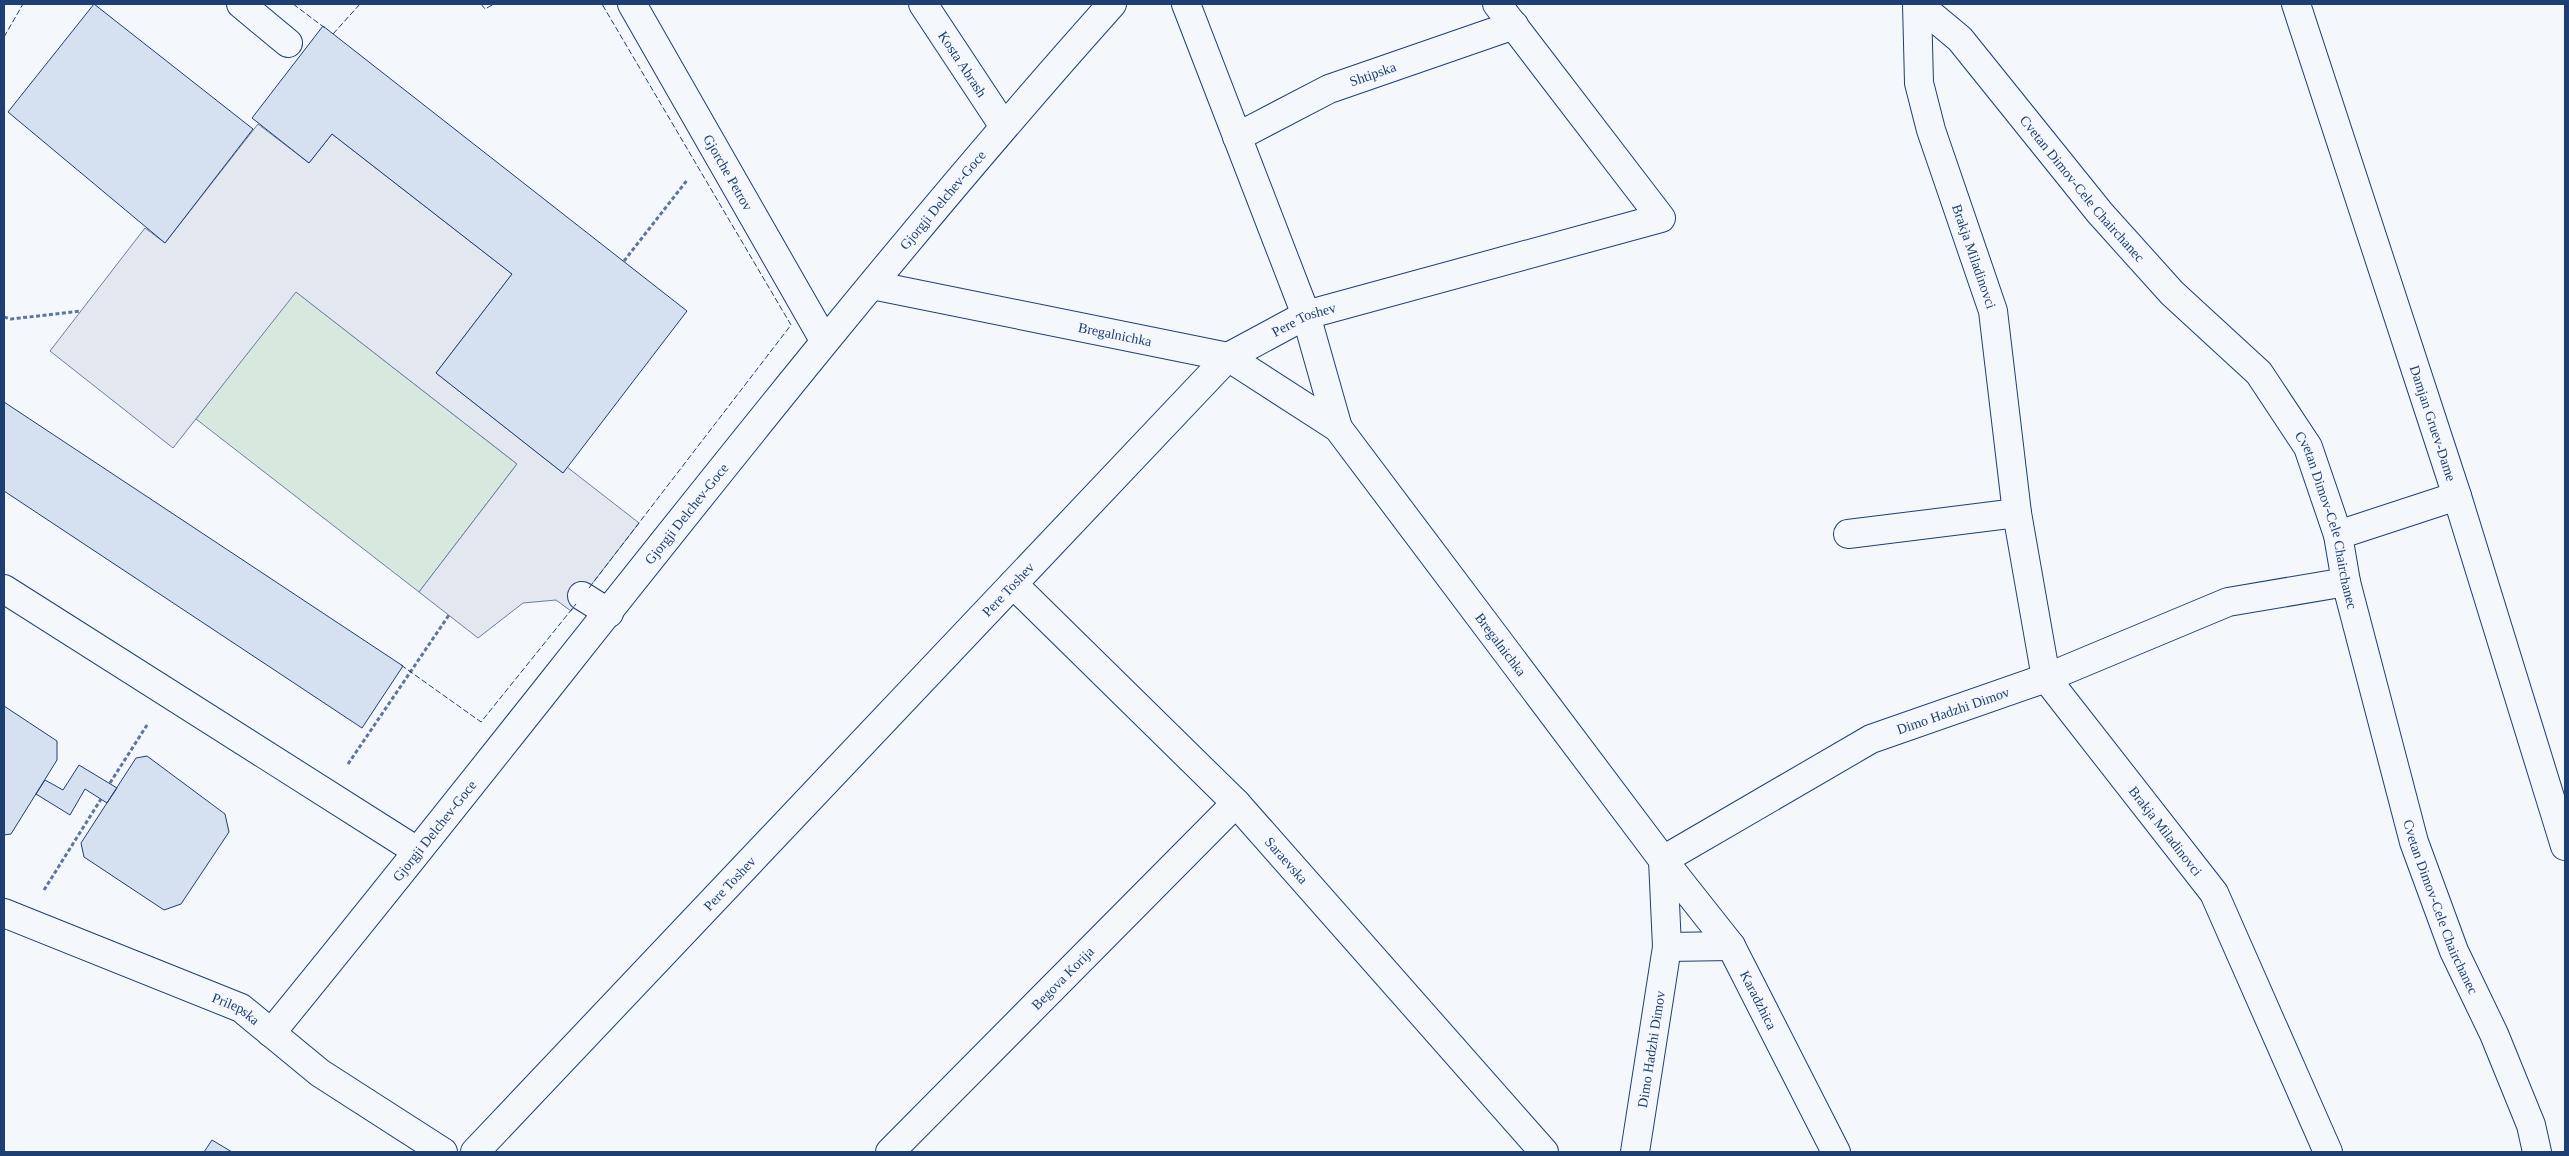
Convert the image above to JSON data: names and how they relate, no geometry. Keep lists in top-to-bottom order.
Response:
{
  "streets": {
    "street": [
      "Kosta Abrash",
      "Shtipska",
      "Gjorche Petrov",
      "Cvetan Dimov-Cele Chairchanec",
      "Gjorgji Delchev-Goce",
      "Brakja Miladinovci",
      "Pere Toshev",
      "Bregalnichka",
      "Damjan Gruev-Dame",
      "Dimo Hadzhi Dimov",
      "Saraevska",
      "Begova Korija",
      "Karadzhica",
      "Prilepska"
    ]
  },
  "crossings": [
    ["Kosta Abrash", "Gjorgji Delchev-Goce"],
    ["Shtipska", "Pere Toshev"],
    ["Shtipska", "Bregalnichka"],
    ["Gjorche Petrov", "Gjorgji Delchev-Goce"],
    ["Cvetan Dimov-Cele Chairchanec", "Brakja Miladinovci"],
    ["Cvetan Dimov-Cele Chairchanec", "Dimo Hadzhi Dimov"],
    ["Gjorgji Delchev-Goce", "Bregalnichka"],
    ["Gjorgji Delchev-Goce", "Prilepska"],
    ["Brakja Miladinovci", "Dimo Hadzhi Dimov"],
    ["Pere Toshev", "Bregalnichka"],
    ["Pere Toshev", "Saraevska"],
    ["Bregalnichka", "Dimo Hadzhi Dimov"],
    ["Bregalnichka", "Karadzhica"],
    ["Dimo Hadzhi Dimov", "Karadzhica"],
    ["Saraevska", "Begova Korija"]
  ]
}
